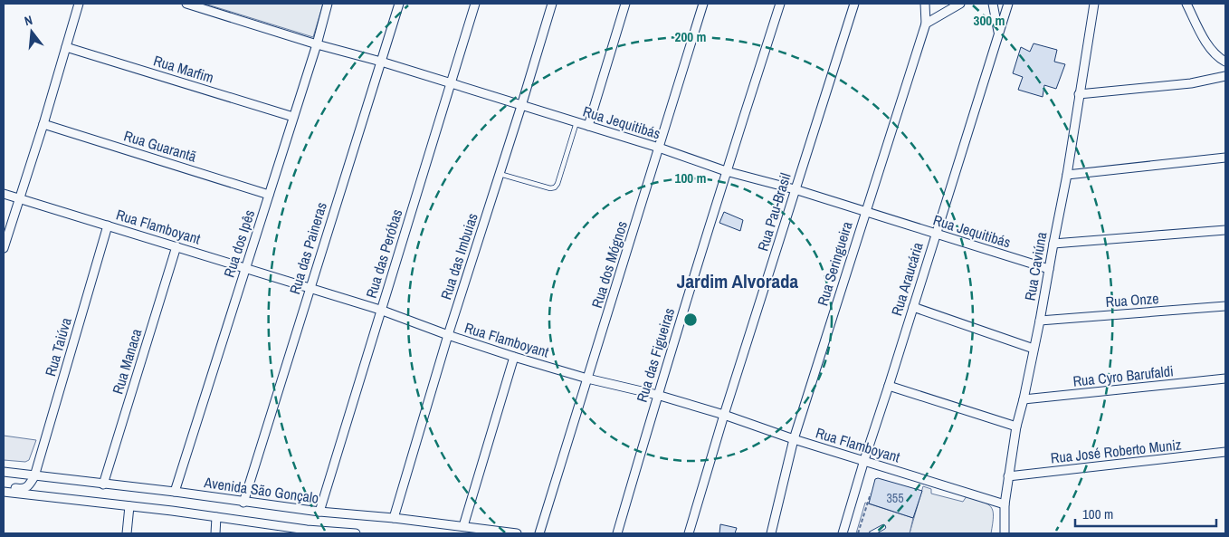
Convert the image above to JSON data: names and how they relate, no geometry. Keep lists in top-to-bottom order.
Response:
{
  "streets": {
    "street": [
      "Rua Marfim",
      "Rua Jequitibás",
      "Rua Guarantã",
      "Rua Pau-Brasil",
      "Rua Flamboyant",
      "Rua dos Ipês",
      "Rua das Paineras",
      "Rua das Peróbas",
      "Rua das Imbuias",
      "Rua Seringueira",
      "Rua dos Mógnos",
      "Rua Caviúna",
      "Rua Araucária",
      "Rua Onze",
      "Rua Taiúva",
      "Rua das Figueiras",
      "Rua Manaca",
      "Rua Cyro Barufaldi",
      "Rua José Roberto Muniz",
      "Avenida São Gonçalo"
    ]
  },
  "crossings": [
    ["Rua Marfim", "Rua dos Ipês"],
    ["Rua Jequitibás", "Rua Pau-Brasil"],
    ["Rua Jequitibás", "Rua dos Ipês"],
    ["Rua Jequitibás", "Rua das Paineras"],
    ["Rua Jequitibás", "Rua das Peróbas"],
    ["Rua Jequitibás", "Rua das Imbuias"],
    ["Rua Jequitibás", "Rua Seringueira"],
    ["Rua Jequitibás", "Rua dos Mógnos"],
    ["Rua Jequitibás", "Rua Caviúna"],
    ["Rua Jequitibás", "Rua Araucária"],
    ["Rua Jequitibás", "Rua das Figueiras"],
    ["Rua Guarantã", "Rua dos Ipês"],
    ["Rua Pau-Brasil", "Rua Flamboyant"],
    ["Rua Flamboyant", "Rua dos Ipês"],
    ["Rua Flamboyant", "Rua das Paineras"],
    ["Rua Flamboyant", "Rua das Peróbas"],
    ["Rua Flamboyant", "Rua das Imbuias"],
    ["Rua Flamboyant", "Rua Seringueira"],
    ["Rua Flamboyant", "Rua dos Mógnos"],
    ["Rua Flamboyant", "Rua Caviúna"],
    ["Rua Flamboyant", "Rua Araucária"],
    ["Rua Flamboyant", "Rua Taiúva"],
    ["Rua Flamboyant", "Rua das Figueiras"],
    ["Rua Flamboyant", "Rua Manaca"],
    ["Rua dos Ipês", "Avenida São Gonçalo"],
    ["Rua das Paineras", "Avenida São Gonçalo"],
    ["Rua das Peróbas", "Avenida São Gonçalo"],
    ["Rua das Imbuias", "Avenida São Gonçalo"],
    ["Rua Caviúna", "Rua Onze"],
    ["Rua Caviúna", "Rua Cyro Barufaldi"],
    ["Rua Caviúna", "Rua José Roberto Muniz"],
    ["Rua Taiúva", "Avenida São Gonçalo"],
    ["Rua Manaca", "Avenida São Gonçalo"]
  ],
  "districts": ["Jardim Alvorada"],
  "house_numbers": ["355"],
  "scale_bar": "100 m",
  "north": "top",
  "rings": ["300 m", "200 m", "100 m"]
}
